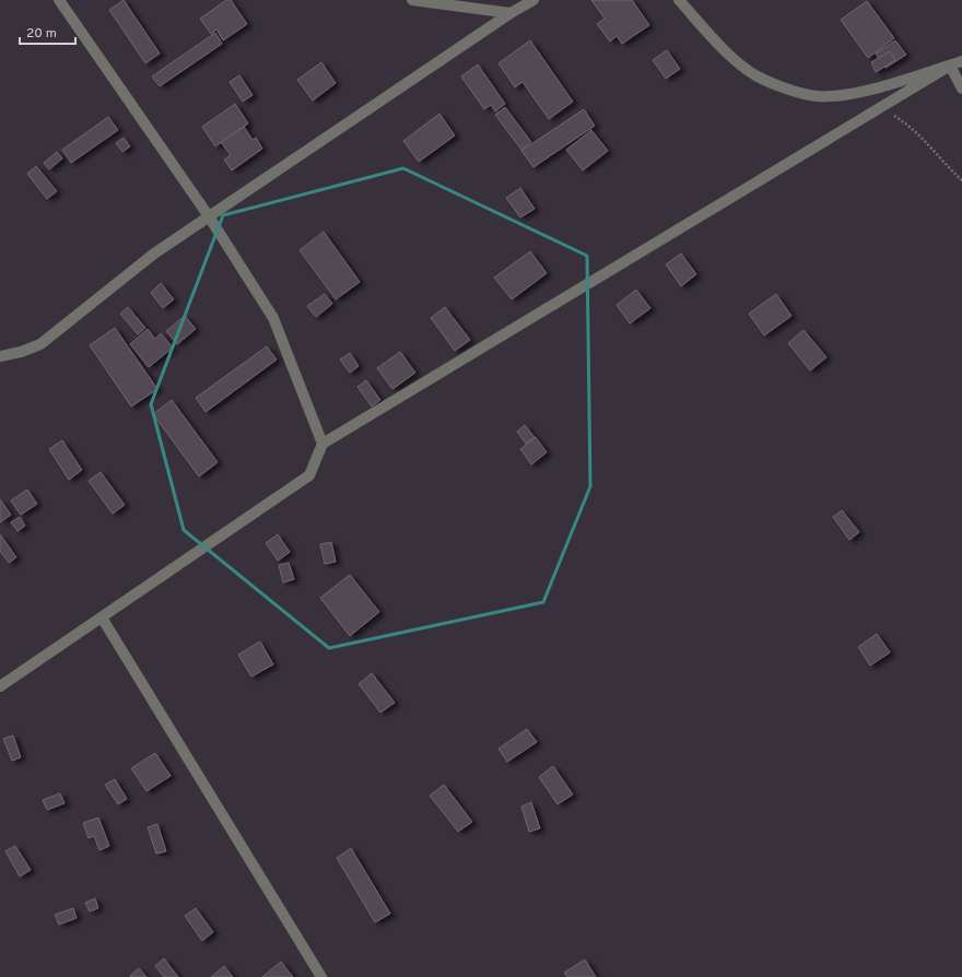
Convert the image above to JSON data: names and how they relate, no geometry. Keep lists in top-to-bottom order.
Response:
{
  "scale_bar": "20 m"
}
